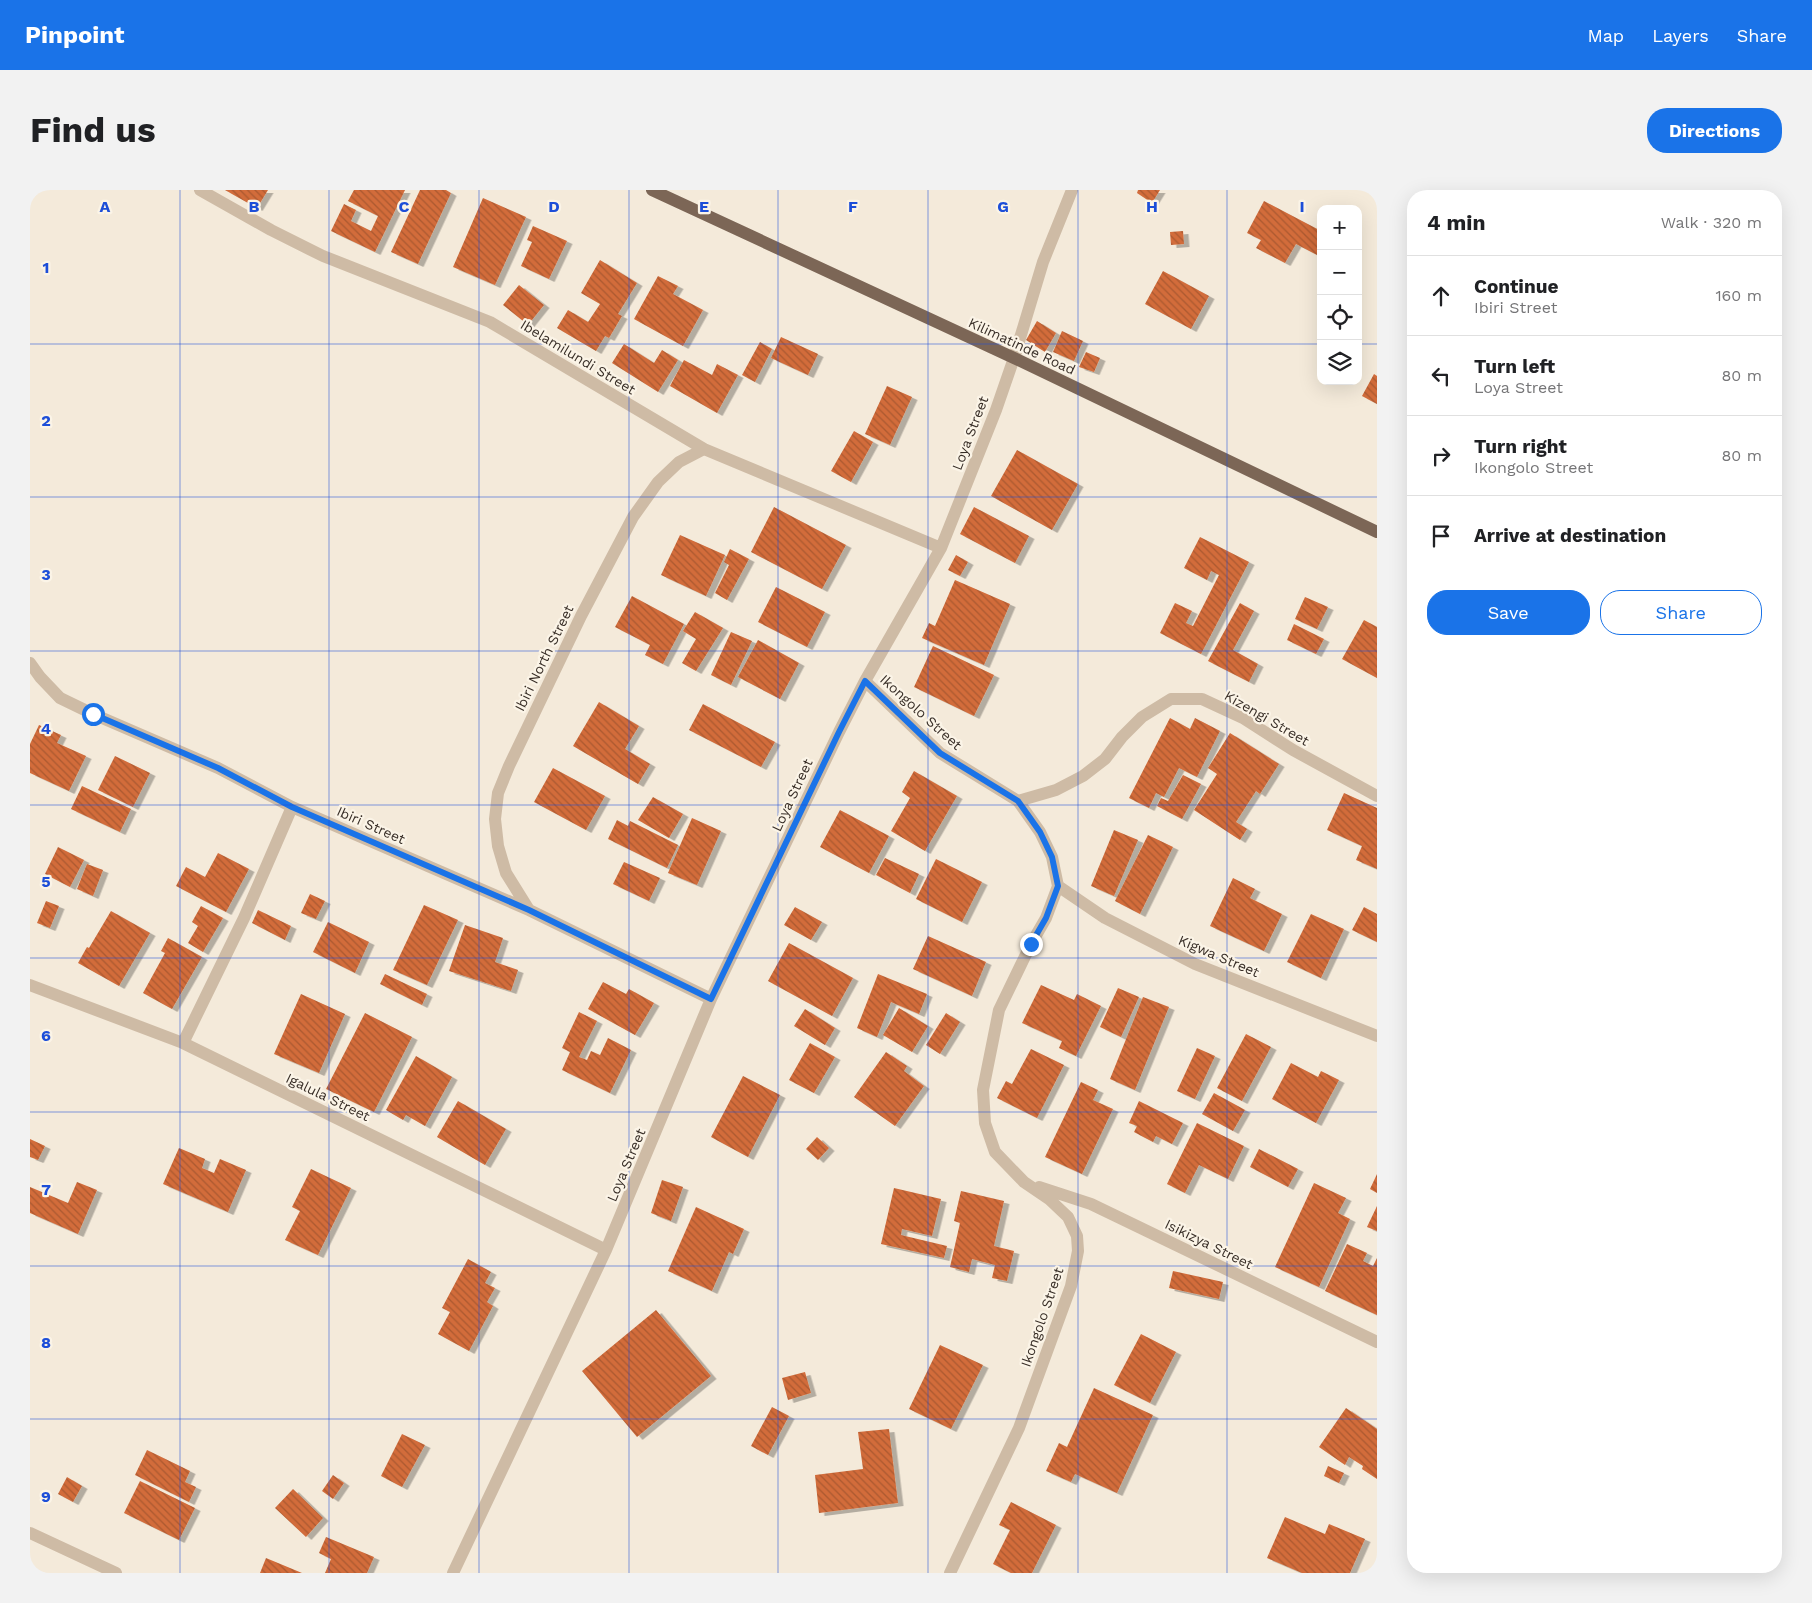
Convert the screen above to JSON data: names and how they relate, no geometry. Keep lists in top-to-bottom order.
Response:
{
  "streets": {
    "main road": ["Kilimatinde Road"],
    "street": [
      "Ibelamilundi Street",
      "Loya Street",
      "Ibiri North Street",
      "Ikongolo Street",
      "Kizengi Street",
      "Ibiri Street",
      "Kigwa Street",
      "Igalula Street",
      "Isikizya Street"
    ]
  },
  "crossings": [
    ["Kilimatinde Road", "Loya Street"],
    ["Ibelamilundi Street", "Loya Street"],
    ["Ibelamilundi Street", "Ibiri North Street"],
    ["Loya Street", "Ikongolo Street"],
    ["Loya Street", "Ibiri Street"],
    ["Loya Street", "Igalula Street"],
    ["Ibiri North Street", "Ibiri Street"],
    ["Ikongolo Street", "Kizengi Street"],
    ["Ikongolo Street", "Kigwa Street"],
    ["Ikongolo Street", "Isikizya Street"]
  ],
  "page": {
    "header": "Pinpoint",
    "nav": ["Map", "Layers", "Share"],
    "buttons": [
      "Directions",
      ["Save", "Share"]
    ],
    "title": "Find us",
    "heading": ["4 min", "Walk · 320 m"],
    "map_buttons": ["+", "−"],
    "list": [
      ["Continue", "Ibiri Street", "160 m"],
      ["Turn left", "Loya Street", "80 m"],
      ["Turn right", "Ikongolo Street", "80 m"],
      "Arrive at destination"
    ]
  },
  "grid": {
    "columns": [
      "A",
      "B",
      "C",
      "D",
      "E",
      "F",
      "G",
      "H",
      "I"
    ],
    "rows": [
      "1",
      "2",
      "3",
      "4",
      "5",
      "6",
      "7",
      "8",
      "9"
    ]
  }
}
